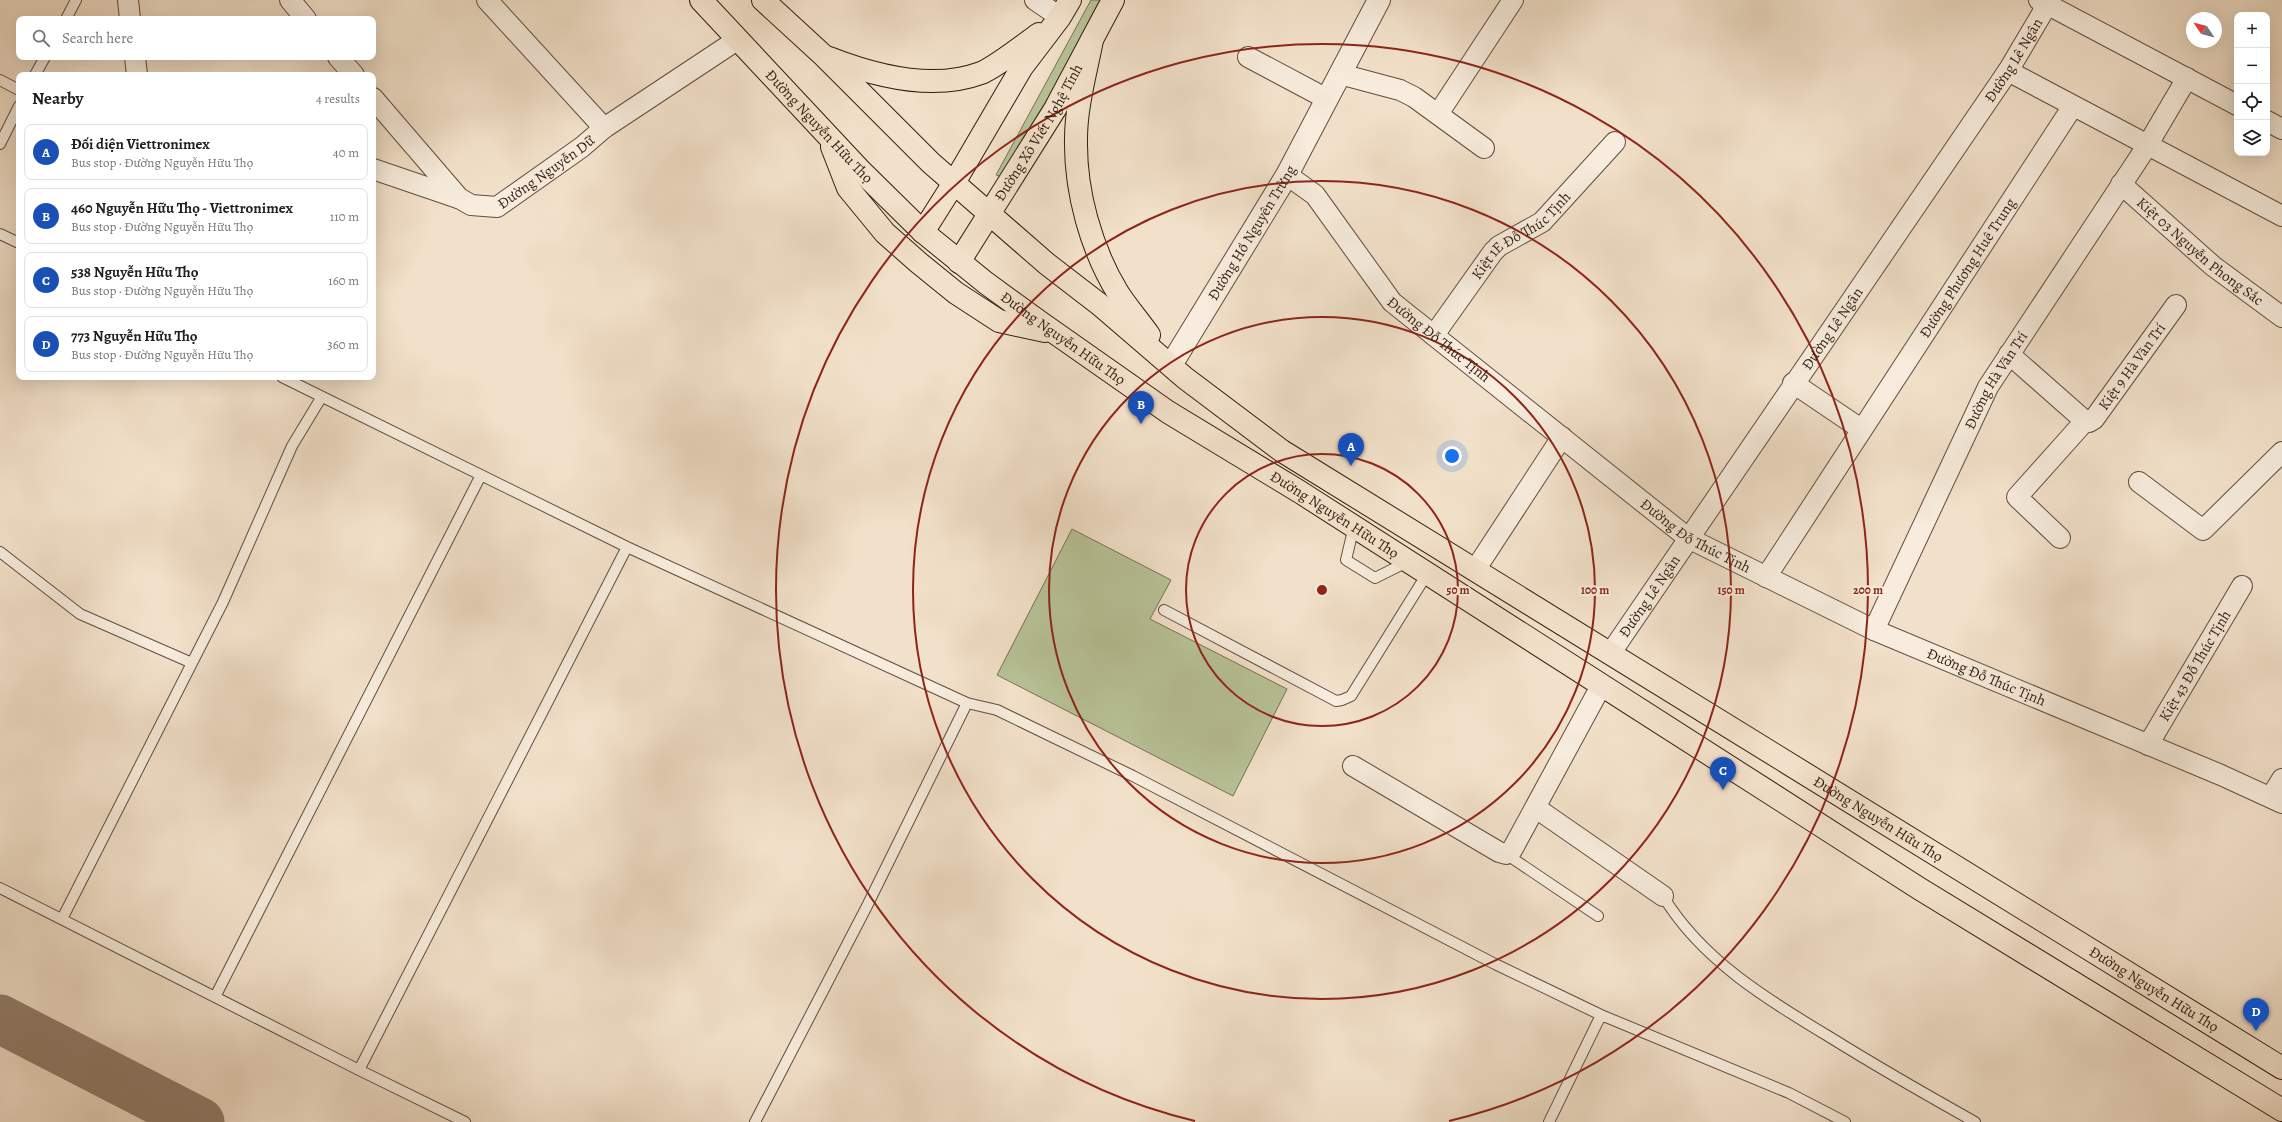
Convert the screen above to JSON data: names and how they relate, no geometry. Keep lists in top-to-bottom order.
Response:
{
  "streets": {
    "main road": ["Đường Nguyễn Hữu Thọ", "Đường Xô Viết Nghệ Tĩnh"],
    "street": [
      "Đường Lê Ngân",
      "Đường Nguyễn Dữ",
      "Đường Hồ Nguyên Trừng",
      "Kiệt 1E Đỗ Thúc Tịnh",
      "Kiệt 03 Nguyễn Phong Sắc",
      "Đường Phương Huê Trung",
      "Đường Đỗ Thúc Tịnh",
      "Kiệt 9 Hà Văn Trí",
      "Đường Hà Văn Trí",
      "Kiệt 43 Đỗ Thúc Tịnh"
    ]
  },
  "crossings": [
    ["Đường Lê Ngân", "Đường Nguyễn Hữu Thọ"],
    ["Đường Lê Ngân", "Đường Đỗ Thúc Tịnh"],
    ["Đường Nguyễn Hữu Thọ", "Đường Xô Viết Nghệ Tĩnh"],
    ["Đường Nguyễn Hữu Thọ", "Đường Nguyễn Dữ"],
    ["Đường Nguyễn Hữu Thọ", "Đường Hồ Nguyên Trừng"],
    ["Đường Hồ Nguyên Trừng", "Đường Đỗ Thúc Tịnh"],
    ["Kiệt 1E Đỗ Thúc Tịnh", "Đường Đỗ Thúc Tịnh"],
    ["Kiệt 03 Nguyễn Phong Sắc", "Đường Hà Văn Trí"],
    ["Đường Phương Huê Trung", "Đường Đỗ Thúc Tịnh"],
    ["Đường Đỗ Thúc Tịnh", "Đường Hà Văn Trí"],
    ["Đường Đỗ Thúc Tịnh", "Kiệt 43 Đỗ Thúc Tịnh"],
    ["Kiệt 9 Hà Văn Trí", "Đường Hà Văn Trí"]
  ],
  "north": "top left",
  "page": {
    "map_buttons": ["+", "−"],
    "search": "Search here",
    "heading": ["Nearby", "4 results"],
    "list": [
      {
        "mark": "A",
        "name": "Đối diện Viettronimex",
        "note": "Bus stop · Đường Nguyễn Hữu Thọ",
        "value": "40 m"
      },
      {
        "mark": "B",
        "name": "460 Nguyễn Hữu Thọ - Viettronimex",
        "note": "Bus stop · Đường Nguyễn Hữu Thọ",
        "value": "110 m"
      },
      {
        "mark": "C",
        "name": "538 Nguyễn Hữu Thọ",
        "note": "Bus stop · Đường Nguyễn Hữu Thọ",
        "value": "160 m"
      },
      {
        "mark": "D",
        "name": "773 Nguyễn Hữu Thọ",
        "note": "Bus stop · Đường Nguyễn Hữu Thọ",
        "value": "360 m"
      }
    ],
    "pins": [
      "B",
      "A",
      "C",
      "D"
    ]
  },
  "rings": [
    "50 m",
    "100 m",
    "150 m",
    "200 m"
  ]
}
